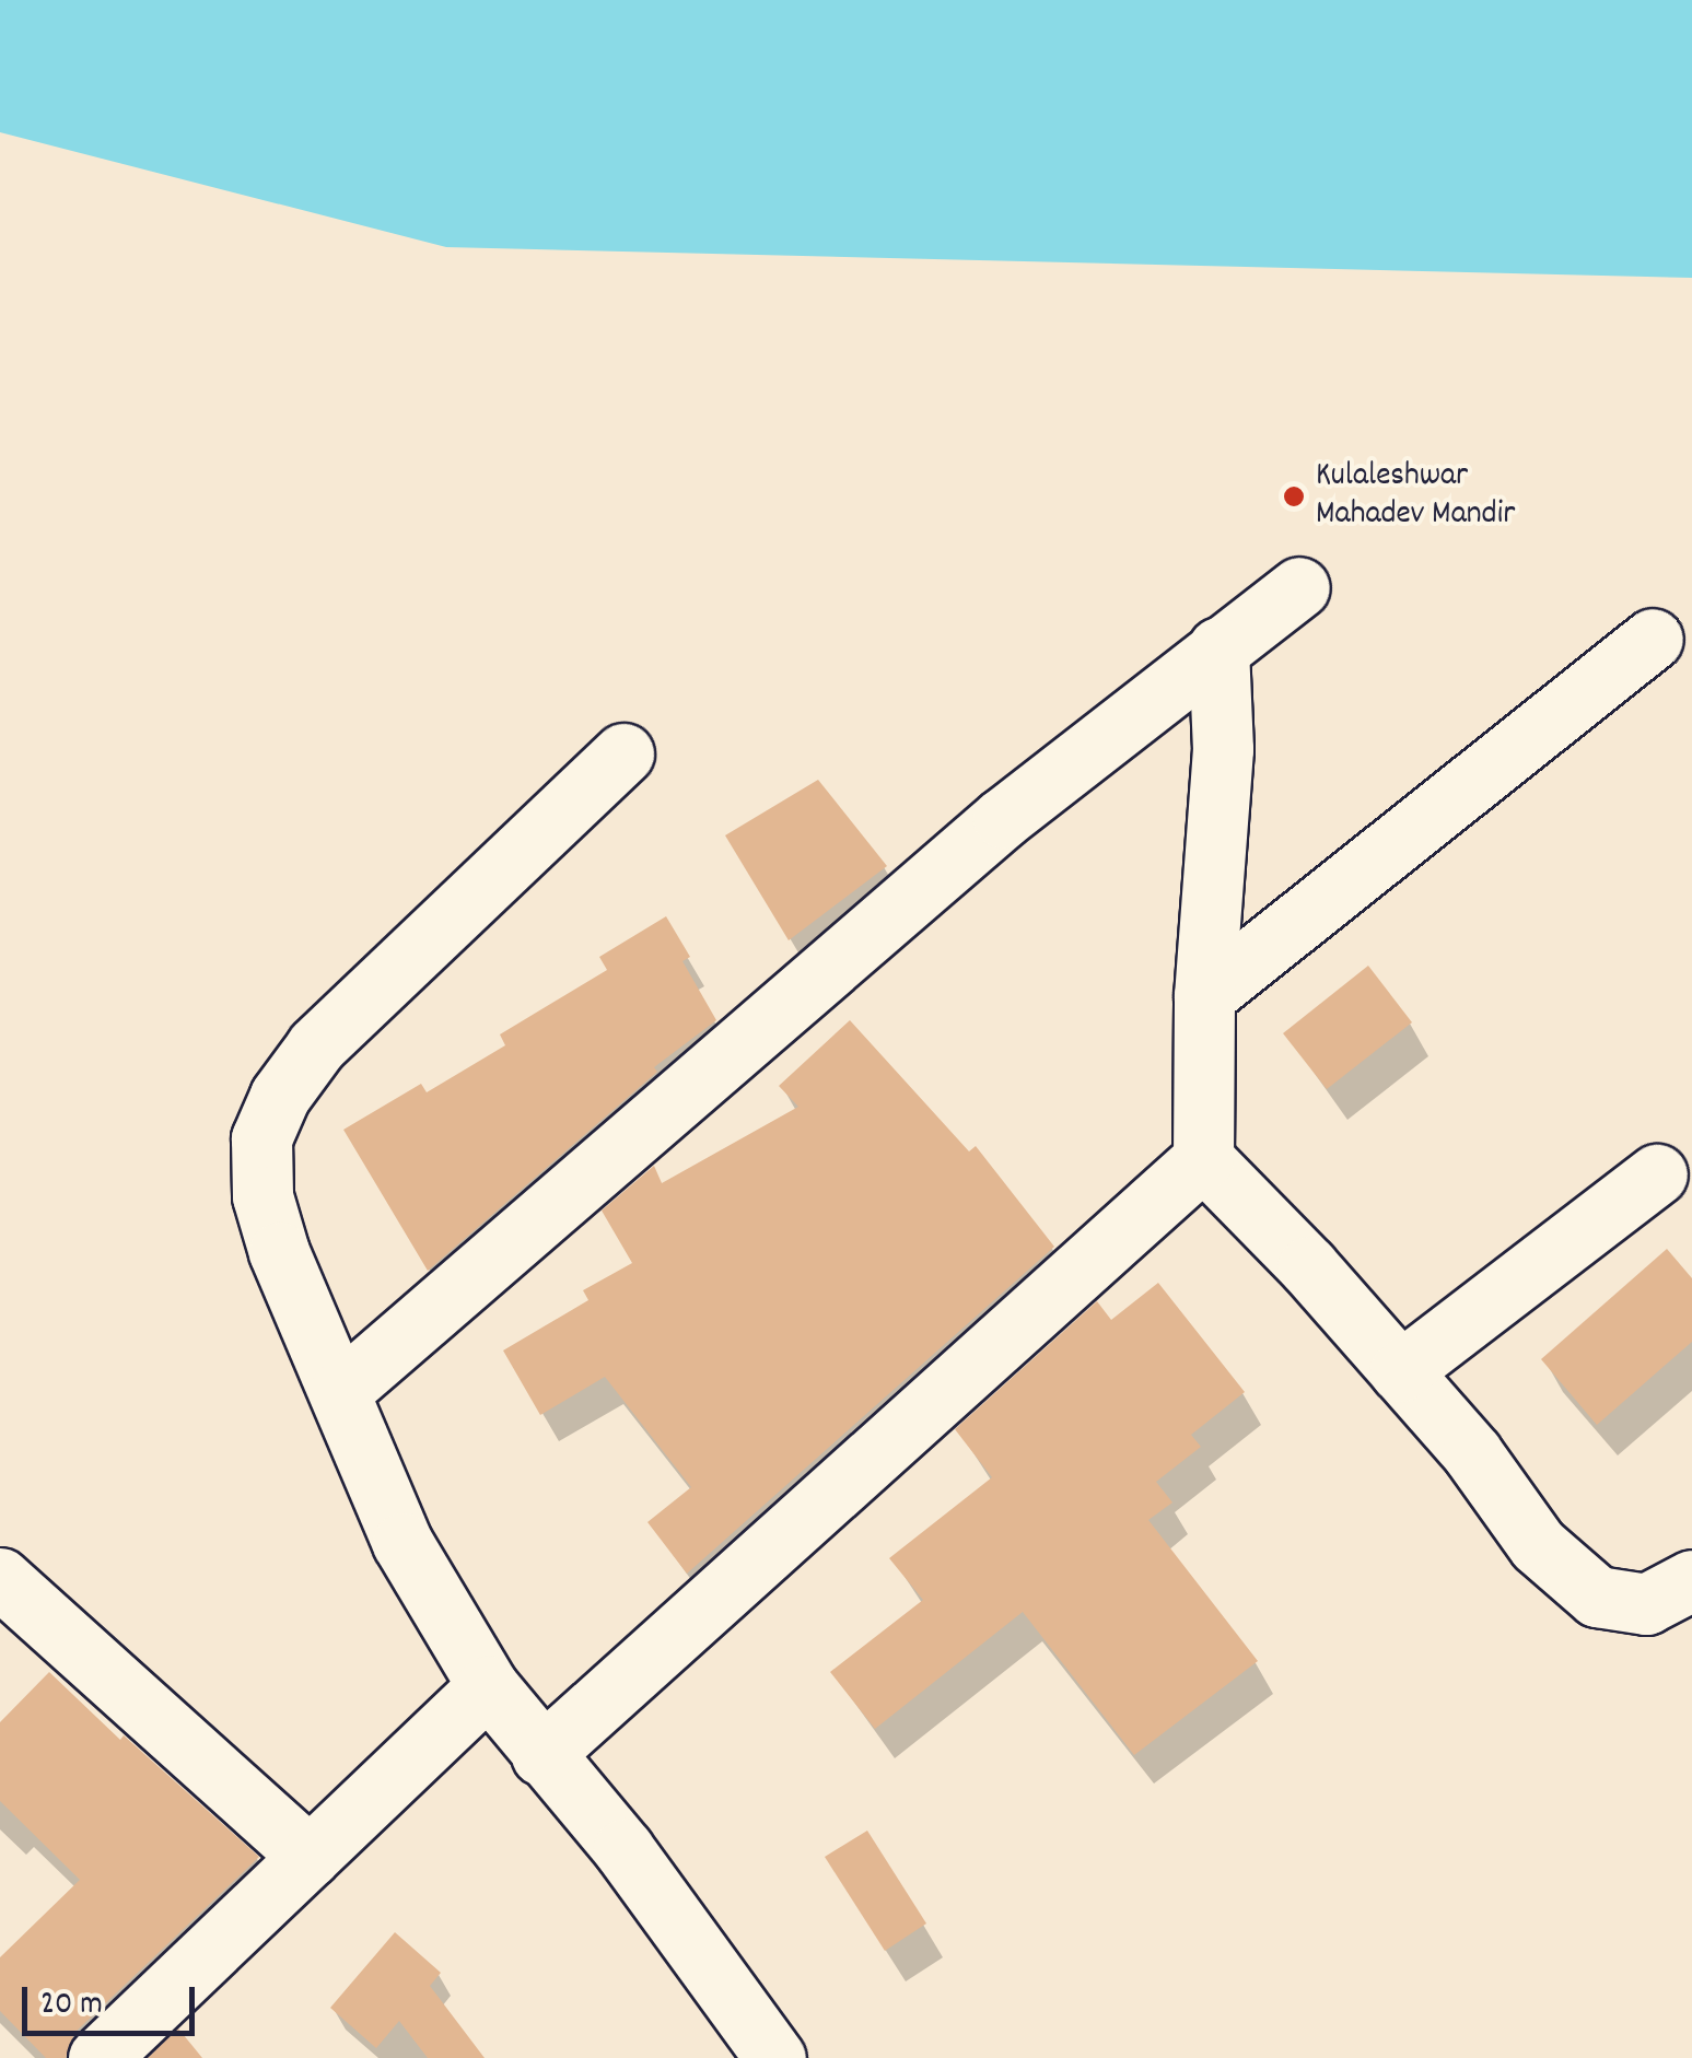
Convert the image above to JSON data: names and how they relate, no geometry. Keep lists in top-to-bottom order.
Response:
{
  "places": ["Kulaleshwar Mahadev Mandir"],
  "scale_bar": "20 m"
}
